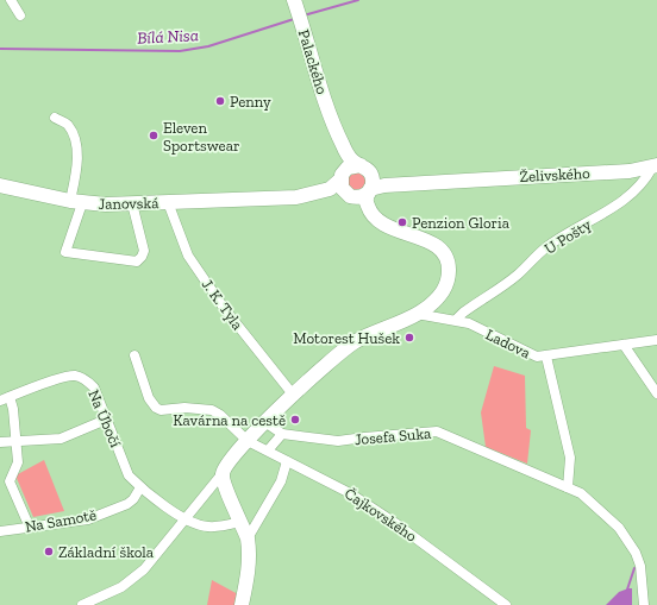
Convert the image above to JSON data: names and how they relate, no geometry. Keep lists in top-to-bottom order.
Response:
{
  "streets": {
    "street": [
      "Palackého",
      "Želivského",
      "Janovská",
      "U Pošty",
      "J. K. Tyla",
      "Ladova",
      "Na Úbočí",
      "Josefa Suka",
      "Čajkovského",
      "Na Samotě"
    ]
  },
  "crossings": [
    ["Palackého", "Želivského"],
    ["Palackého", "Janovská"],
    ["Želivského", "Janovská"],
    ["Želivského", "U Pošty"],
    ["Janovská", "J. K. Tyla"],
    ["U Pošty", "Ladova"],
    ["Na Úbočí", "Na Samotě"]
  ],
  "water": ["Bílá Nisa"],
  "places": [
    "Penny",
    "Eleven Sportswear",
    "Penzion Gloria",
    "Motorest Hušek",
    "Kavárna na cestě",
    "Základní škola"
  ]
}
